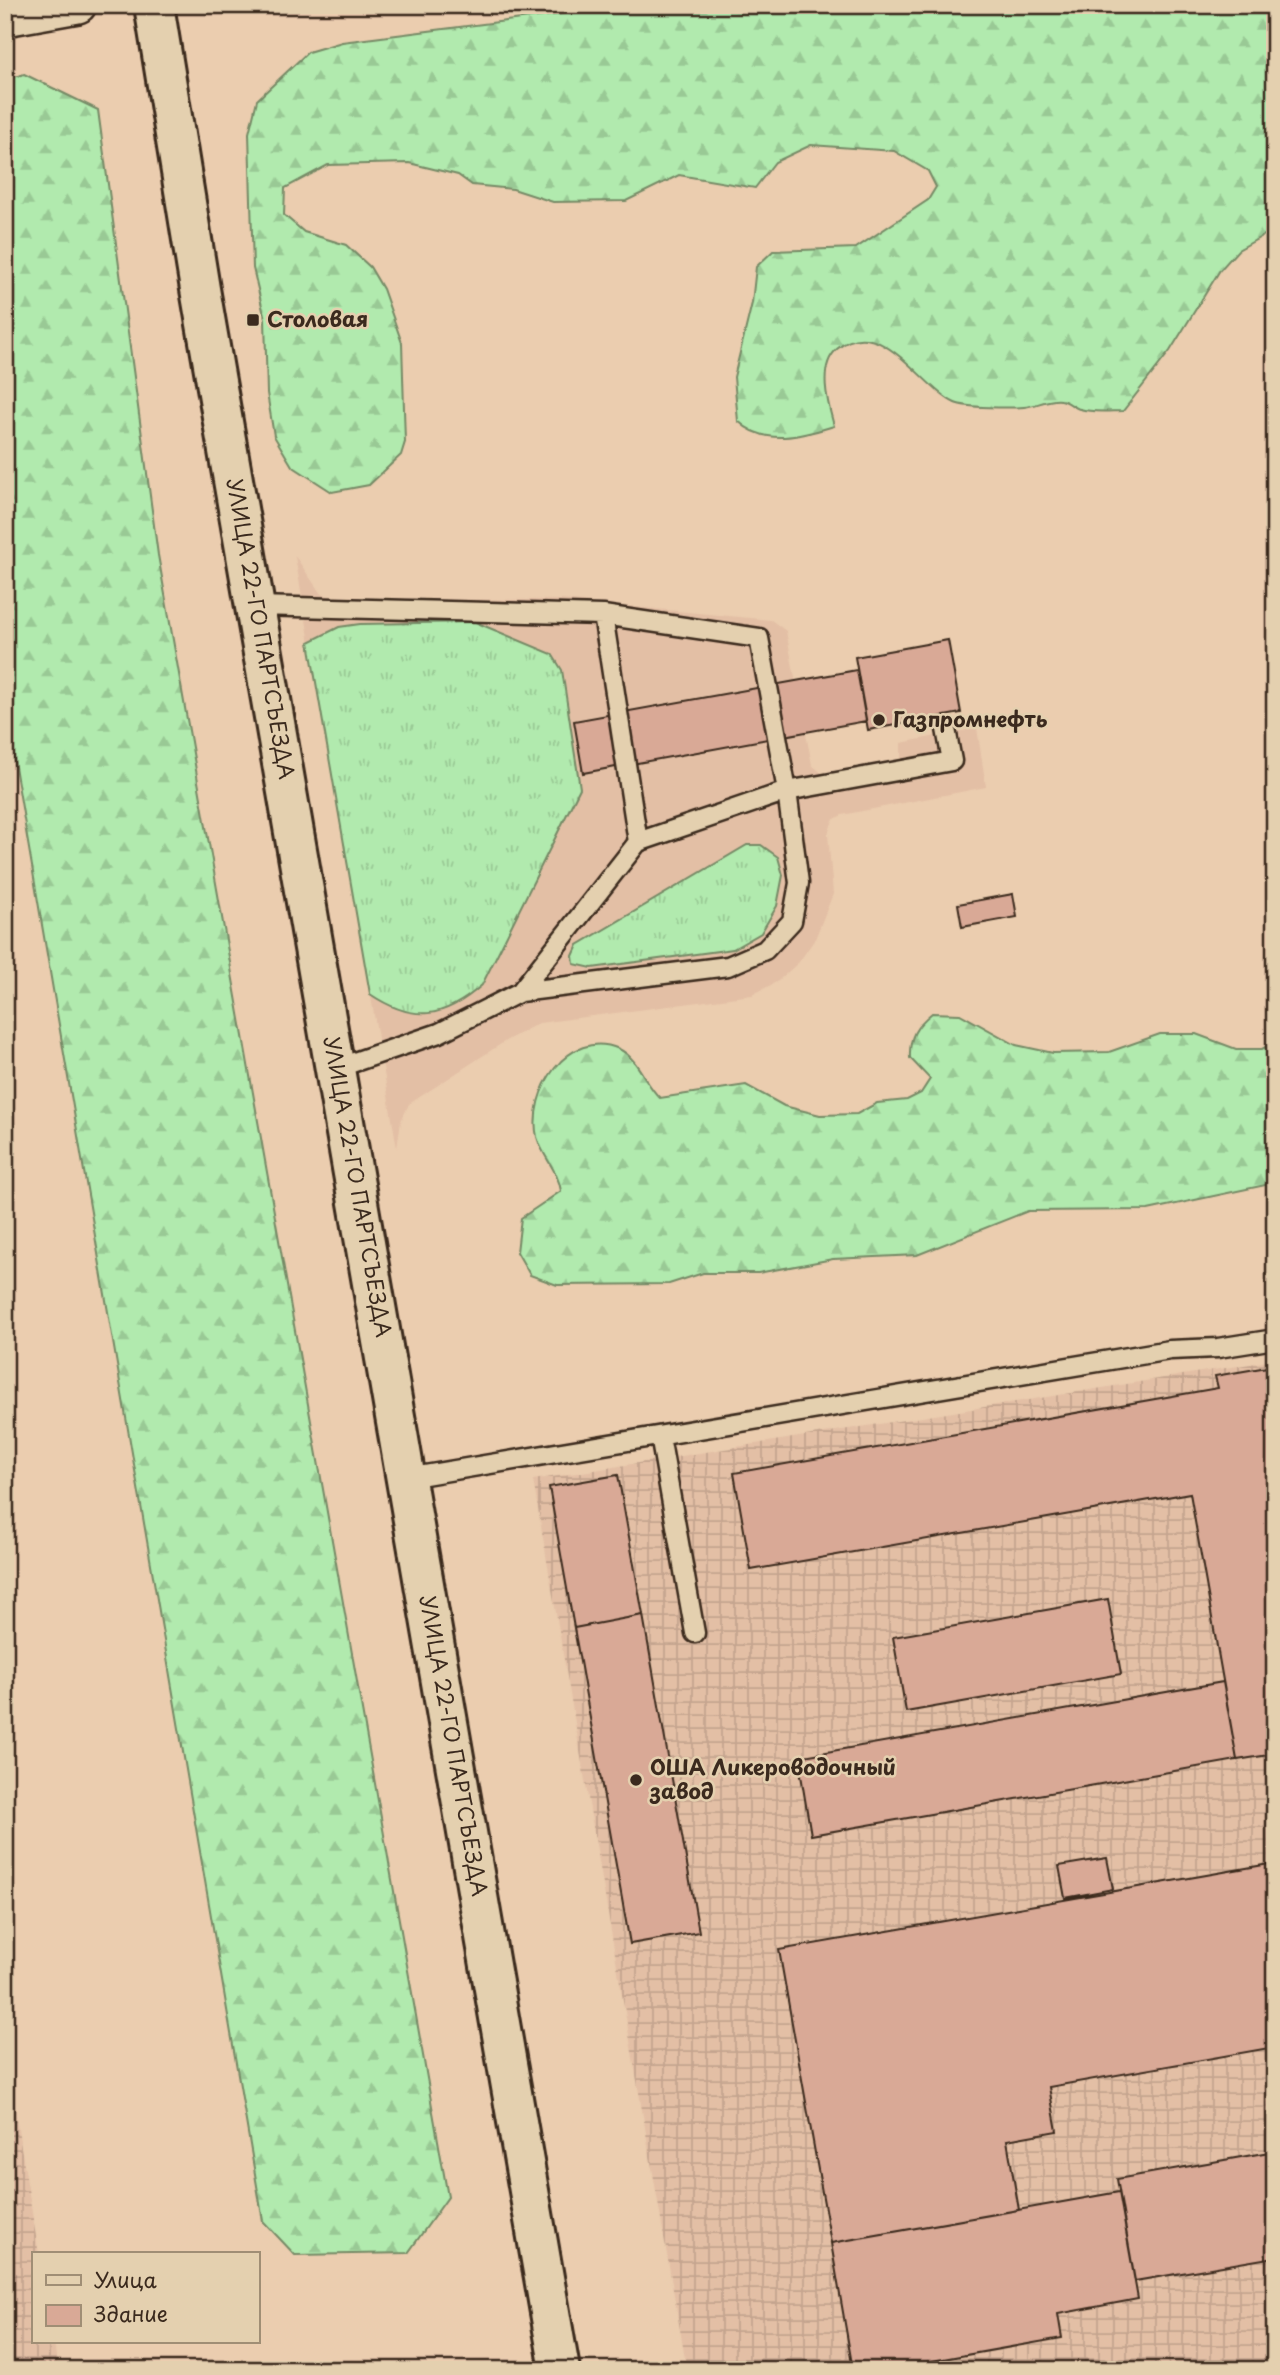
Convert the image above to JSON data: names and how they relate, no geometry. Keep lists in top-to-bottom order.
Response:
{
  "streets": {
    "main road": ["УЛИЦА 22-ГО ПАРТСЪЕЗДА"]
  },
  "places": {
    "transit": ["Столовая"],
    "other": ["Газпромнефть", "ОША Ликероводочный завод"]
  },
  "legend": ["Улица", "Здание"]
}
